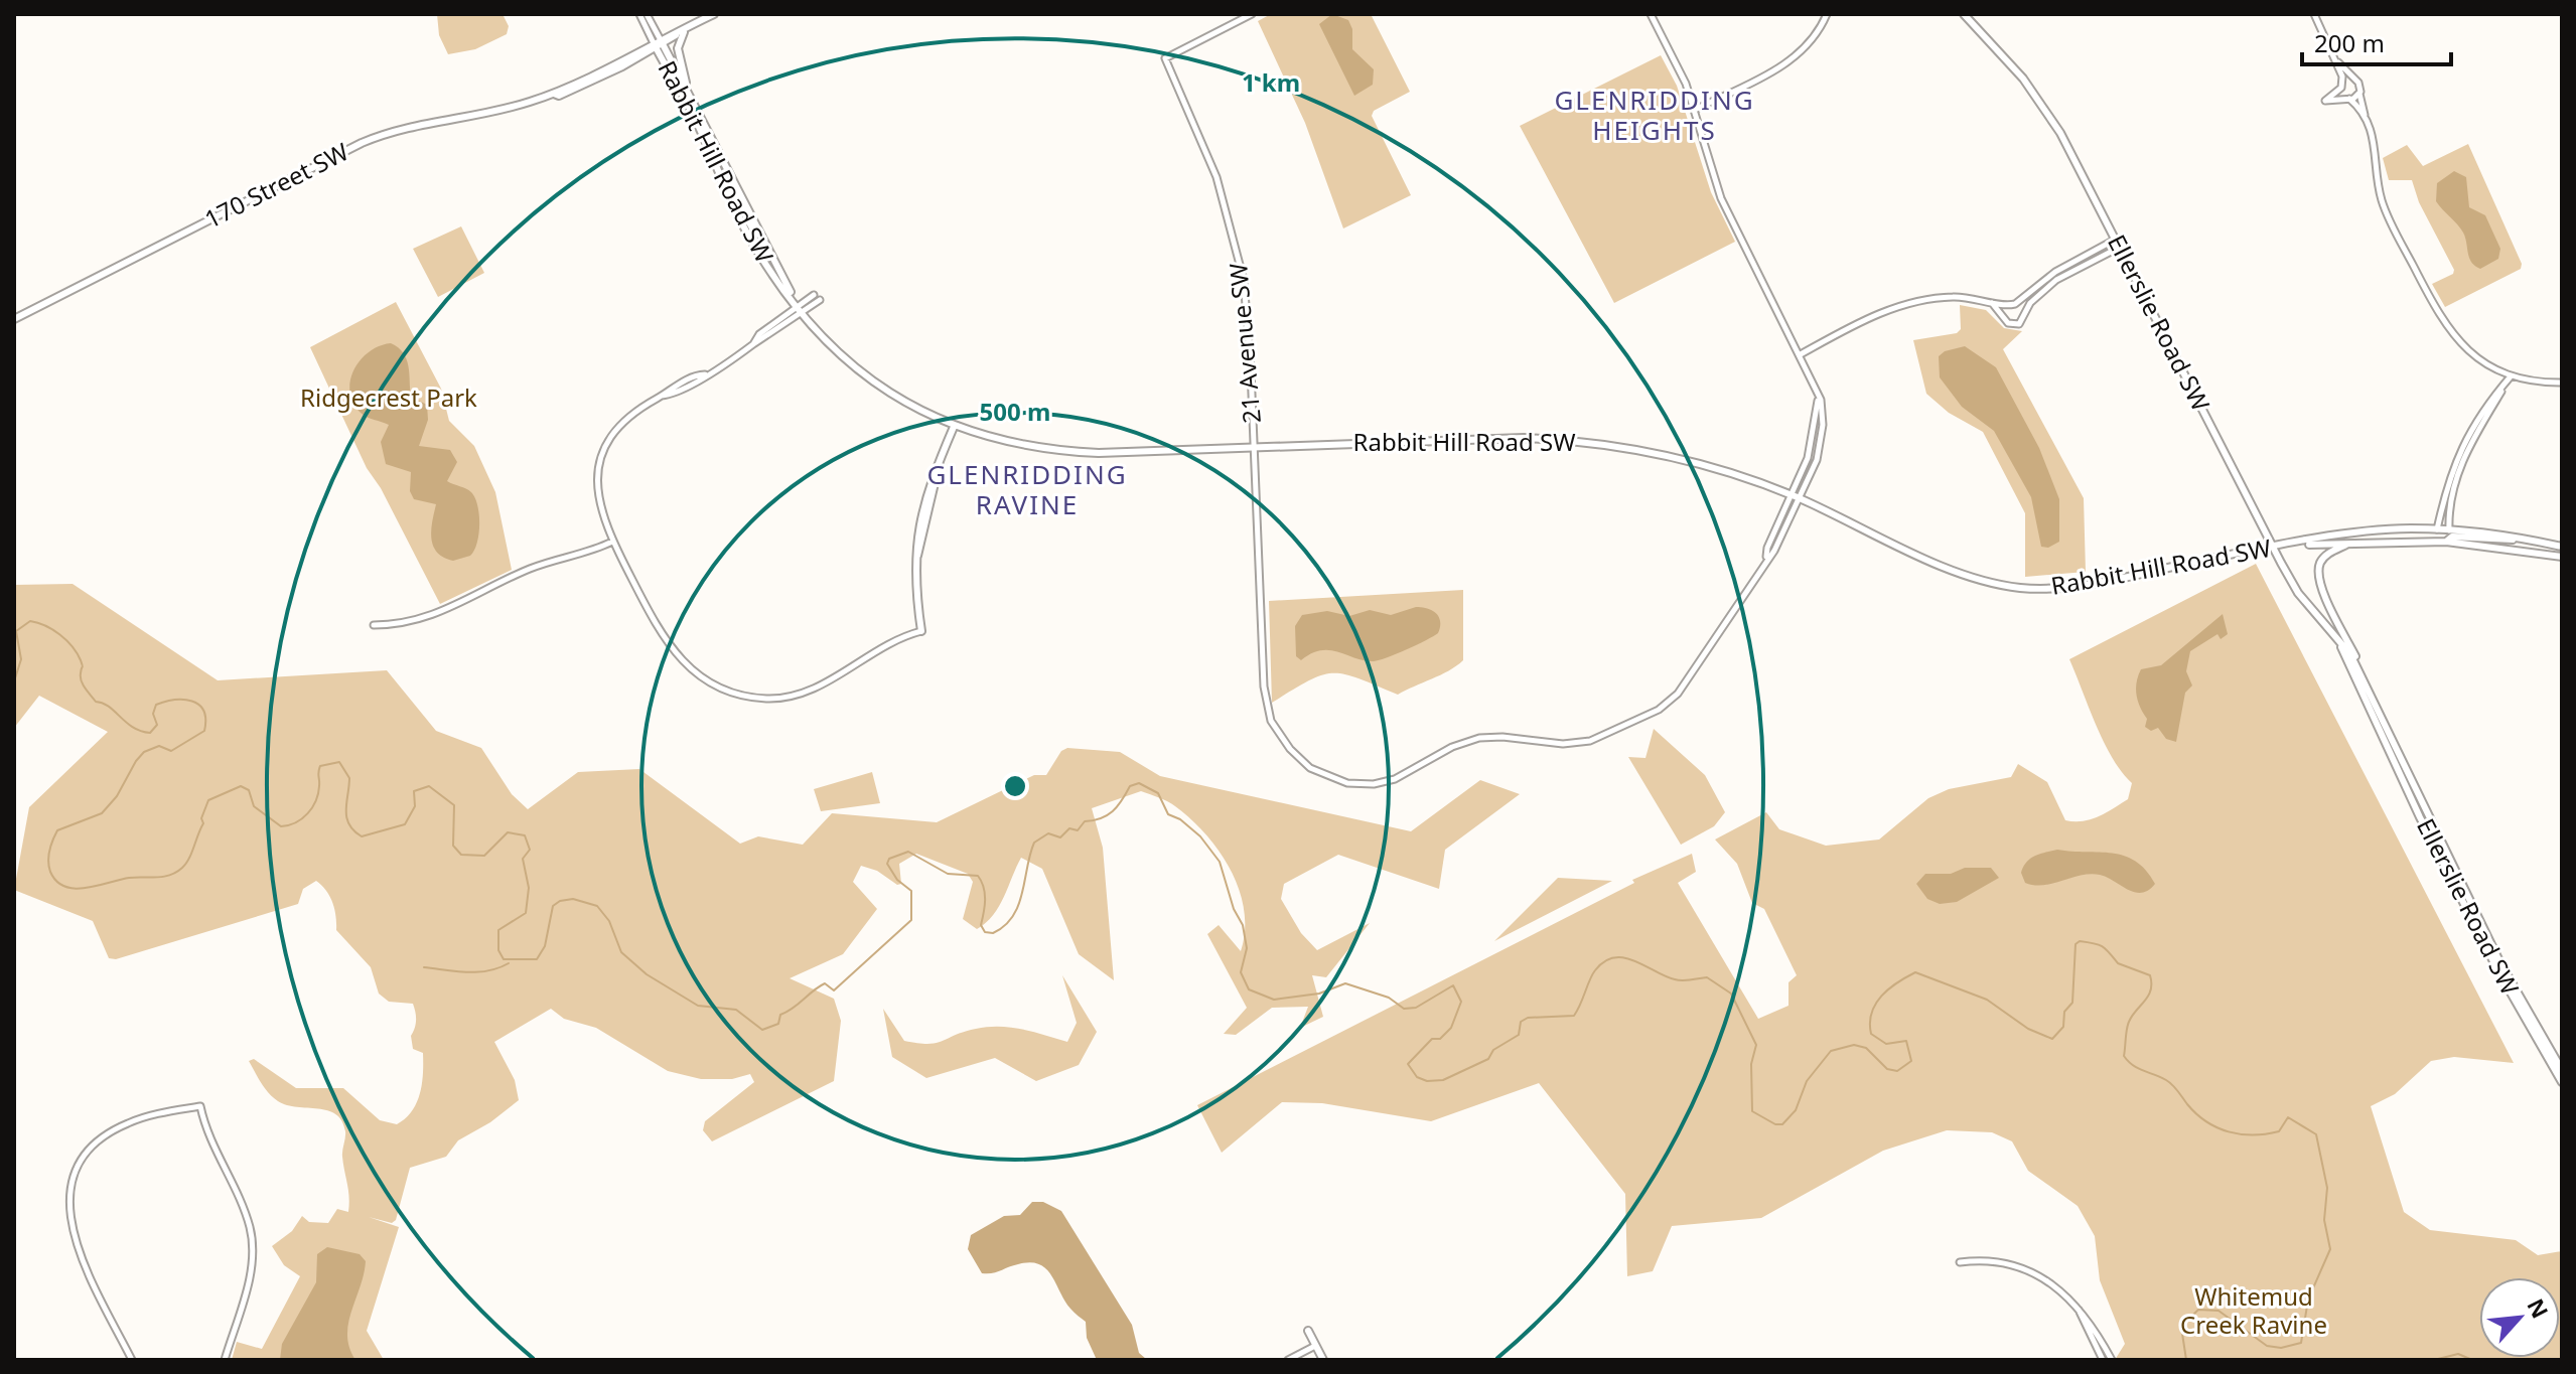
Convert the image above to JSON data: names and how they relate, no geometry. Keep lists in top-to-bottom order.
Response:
{
  "streets": {
    "main road": ["Rabbit Hill Road SW", "170 Street SW", "Ellerslie Road SW"],
    "street": ["21 Avenue SW"]
  },
  "crossings": [
    ["Rabbit Hill Road SW", "170 Street SW"],
    ["Rabbit Hill Road SW", "Ellerslie Road SW"],
    ["Rabbit Hill Road SW", "21 Avenue SW"]
  ],
  "districts": ["GLENRIDDING HEIGHTS", "GLENRIDDING RAVINE"],
  "parks": ["Ridgecrest Park", "Whitemud Creek Ravine"],
  "scale_bar": "200 m",
  "north": "top right",
  "rings": ["1 km", "500 m"]
}
